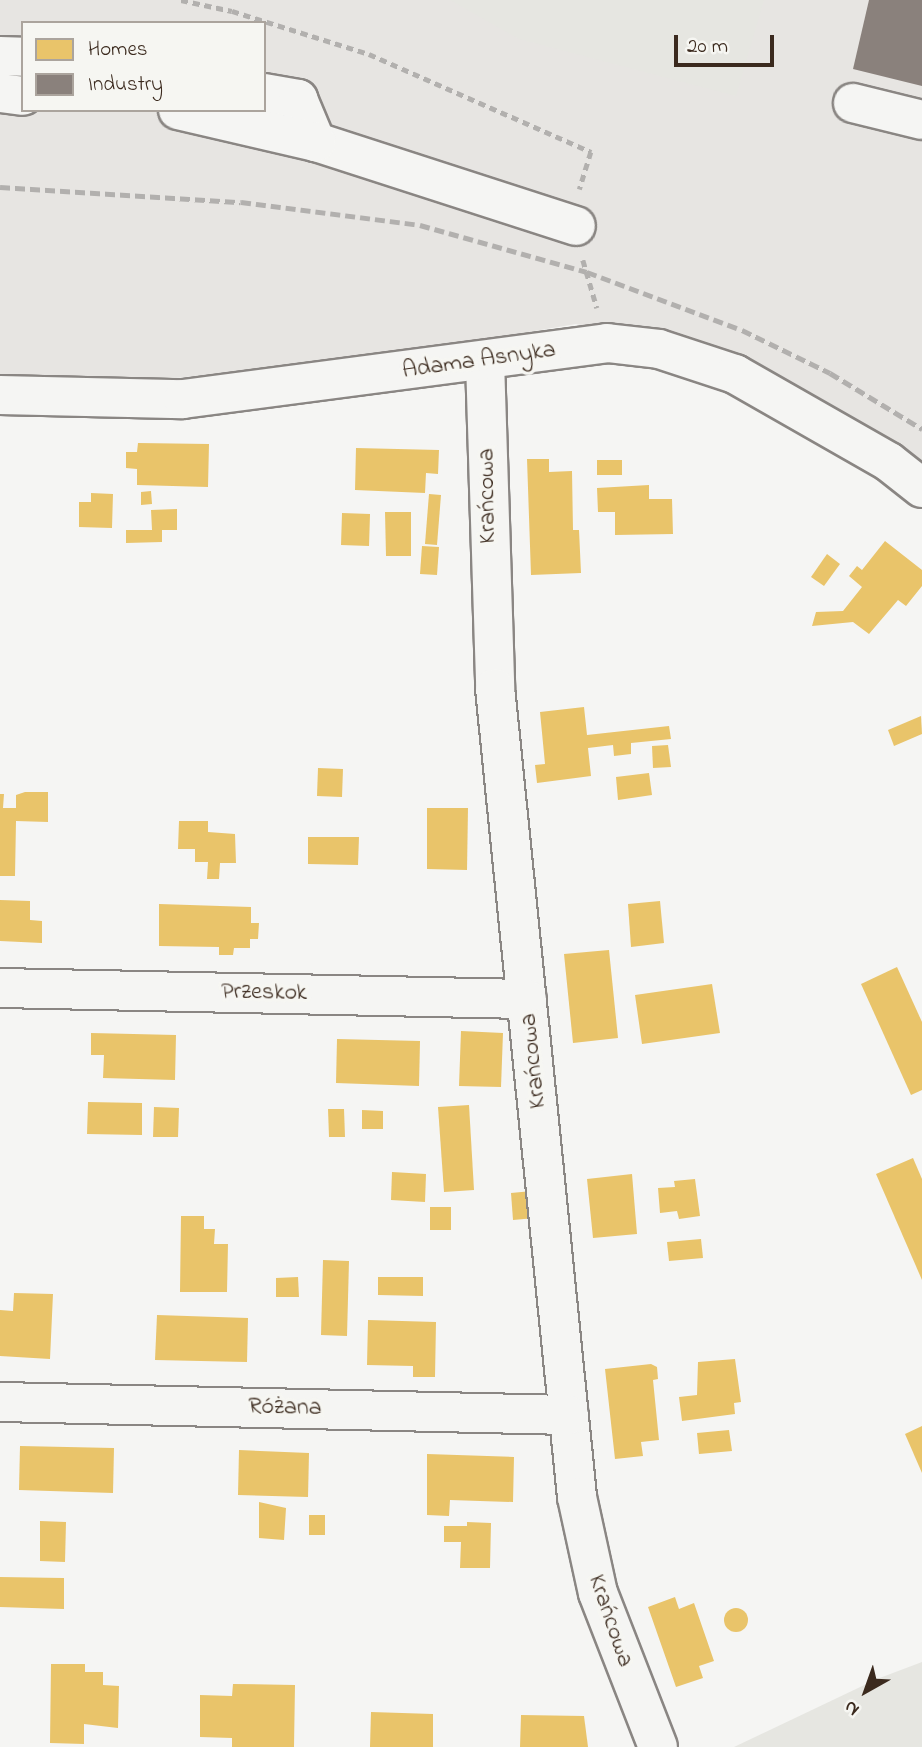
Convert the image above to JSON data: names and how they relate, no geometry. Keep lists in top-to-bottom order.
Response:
{
  "streets": {
    "street": [
      "Adama Asnyka",
      "Krańcowa",
      "Przeskok",
      "Różana"
    ]
  },
  "crossings": [
    ["Adama Asnyka", "Krańcowa"],
    ["Krańcowa", "Przeskok"],
    ["Krańcowa", "Różana"]
  ],
  "legend": ["Homes", "Industry"],
  "scale_bar": "20 m",
  "north": "bottom left"
}
